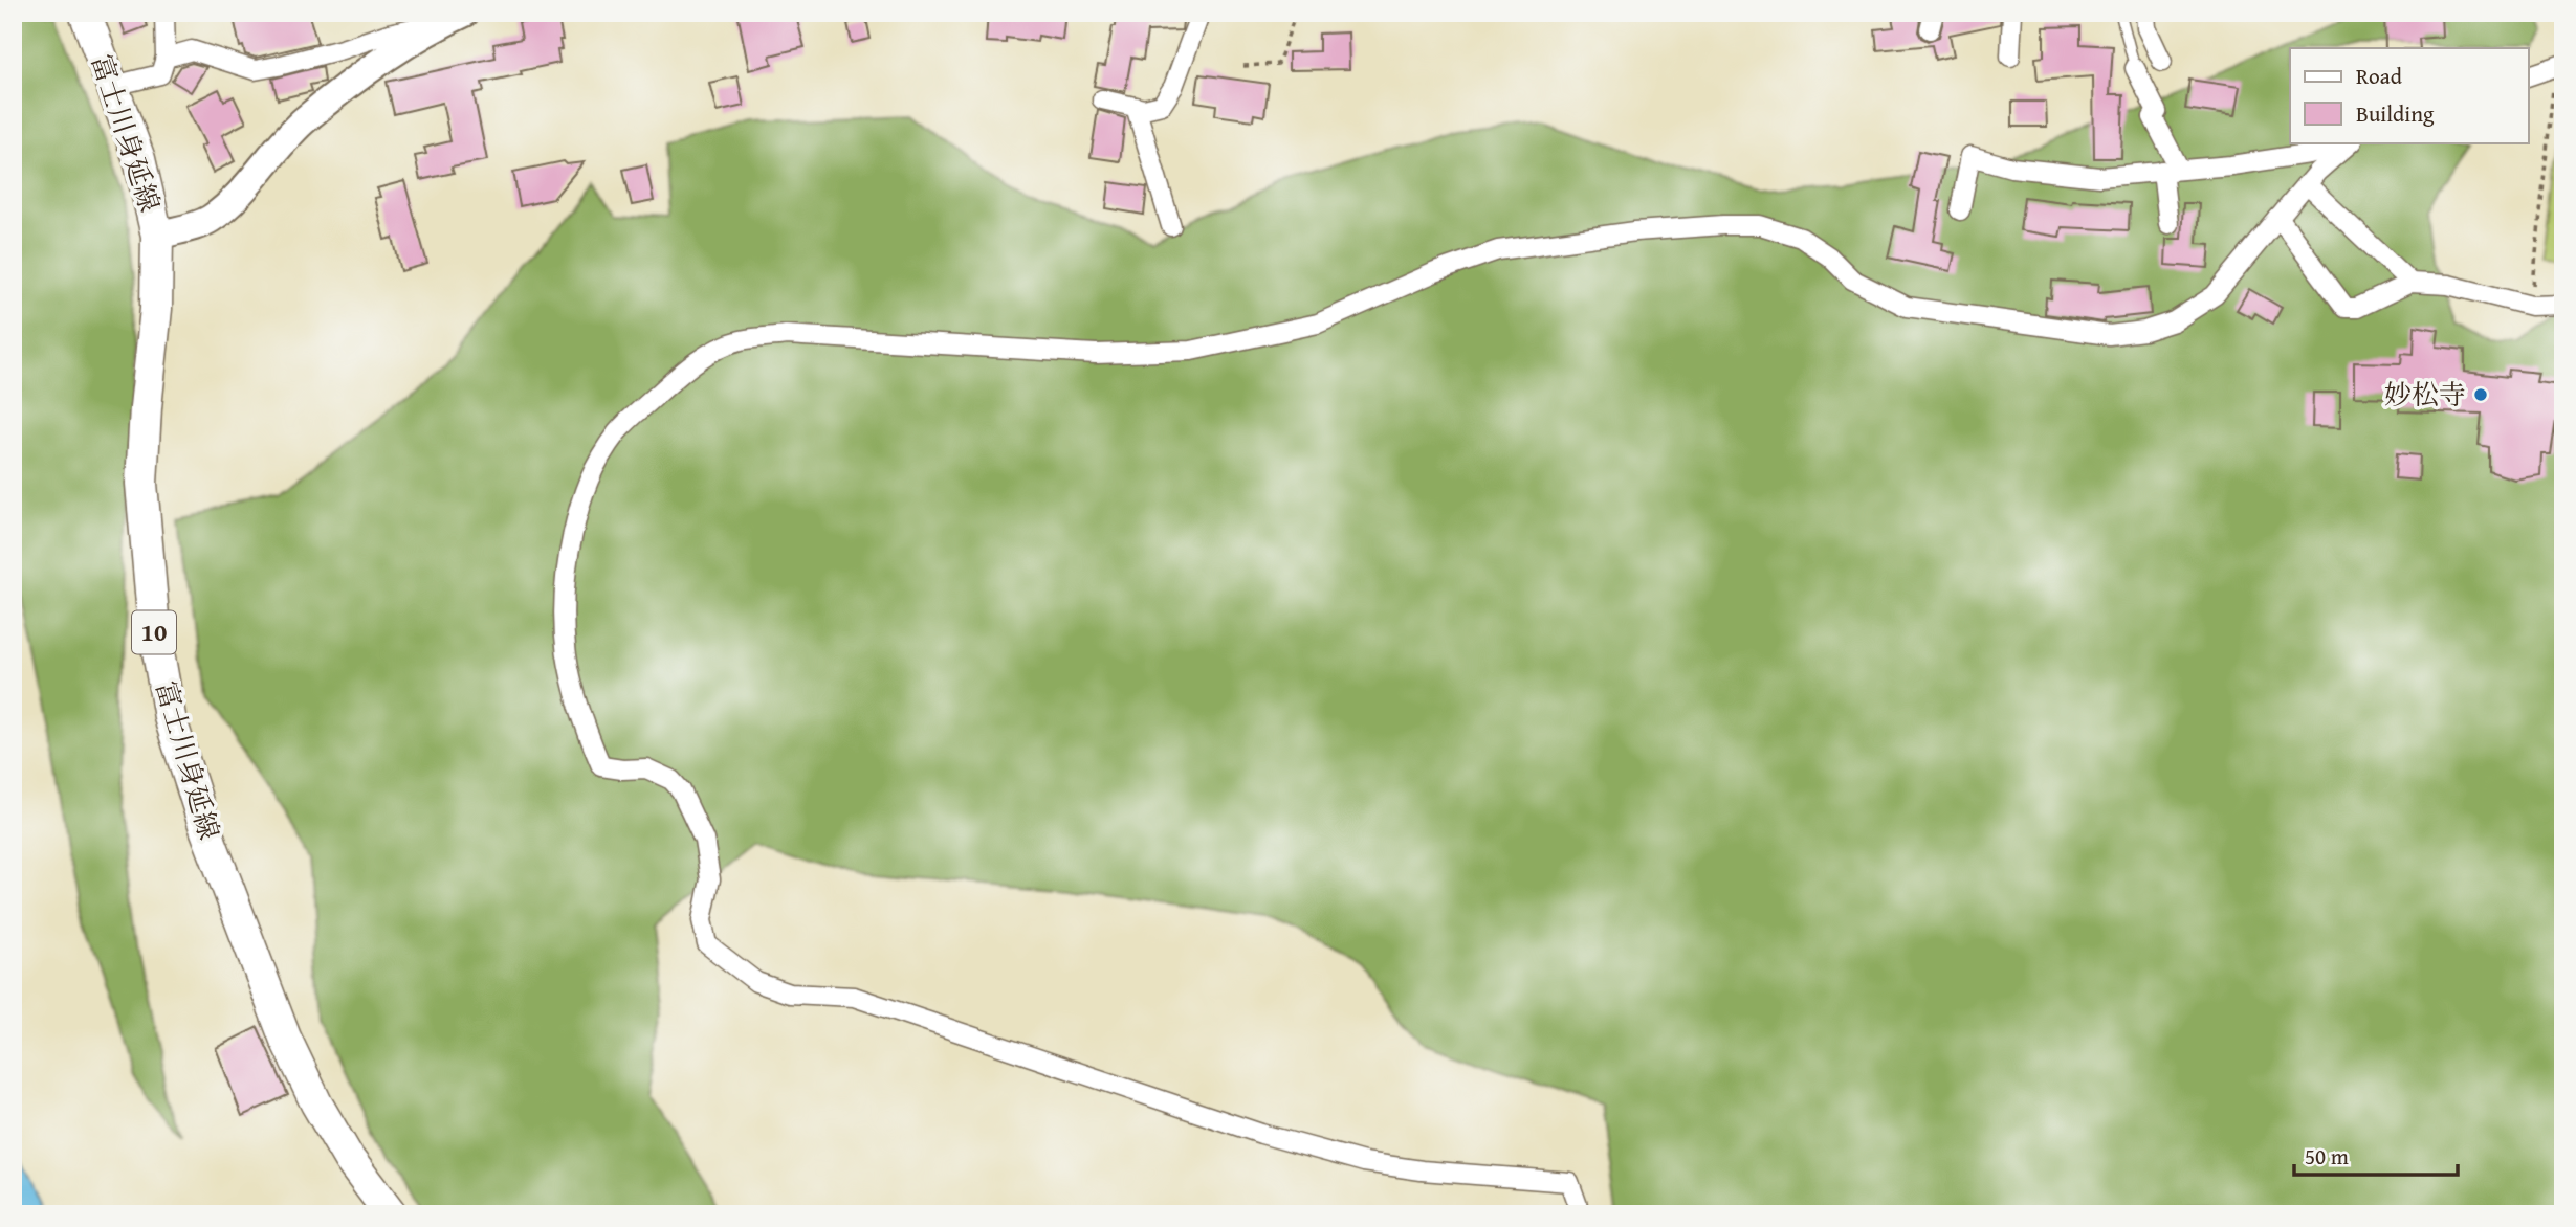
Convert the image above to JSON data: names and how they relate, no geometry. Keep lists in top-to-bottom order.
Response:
{
  "streets": {
    "main road": ["富士川身延線", "10"]
  },
  "places": ["妙松寺"],
  "legend": ["Road", "Building"],
  "scale_bar": "50 m"
}
